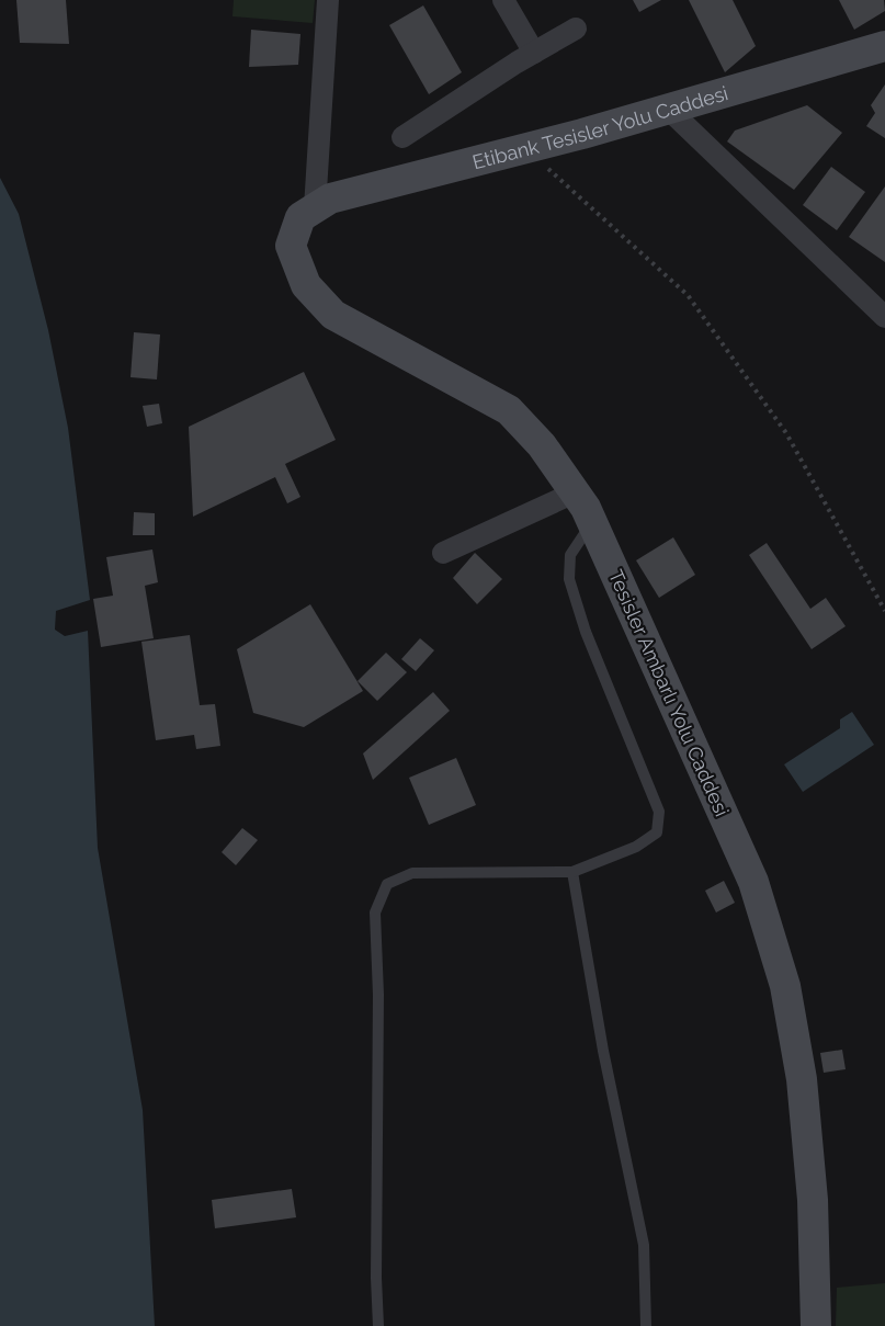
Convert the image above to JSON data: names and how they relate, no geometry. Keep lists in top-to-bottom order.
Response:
{
  "streets": {
    "street": ["Etibank Tesisler Yolu Caddesi", "Tesisler Ambarlı Yolu Caddesi"]
  },
  "crossings": [
    ["Etibank Tesisler Yolu Caddesi", "Tesisler Ambarlı Yolu Caddesi"]
  ]
}
